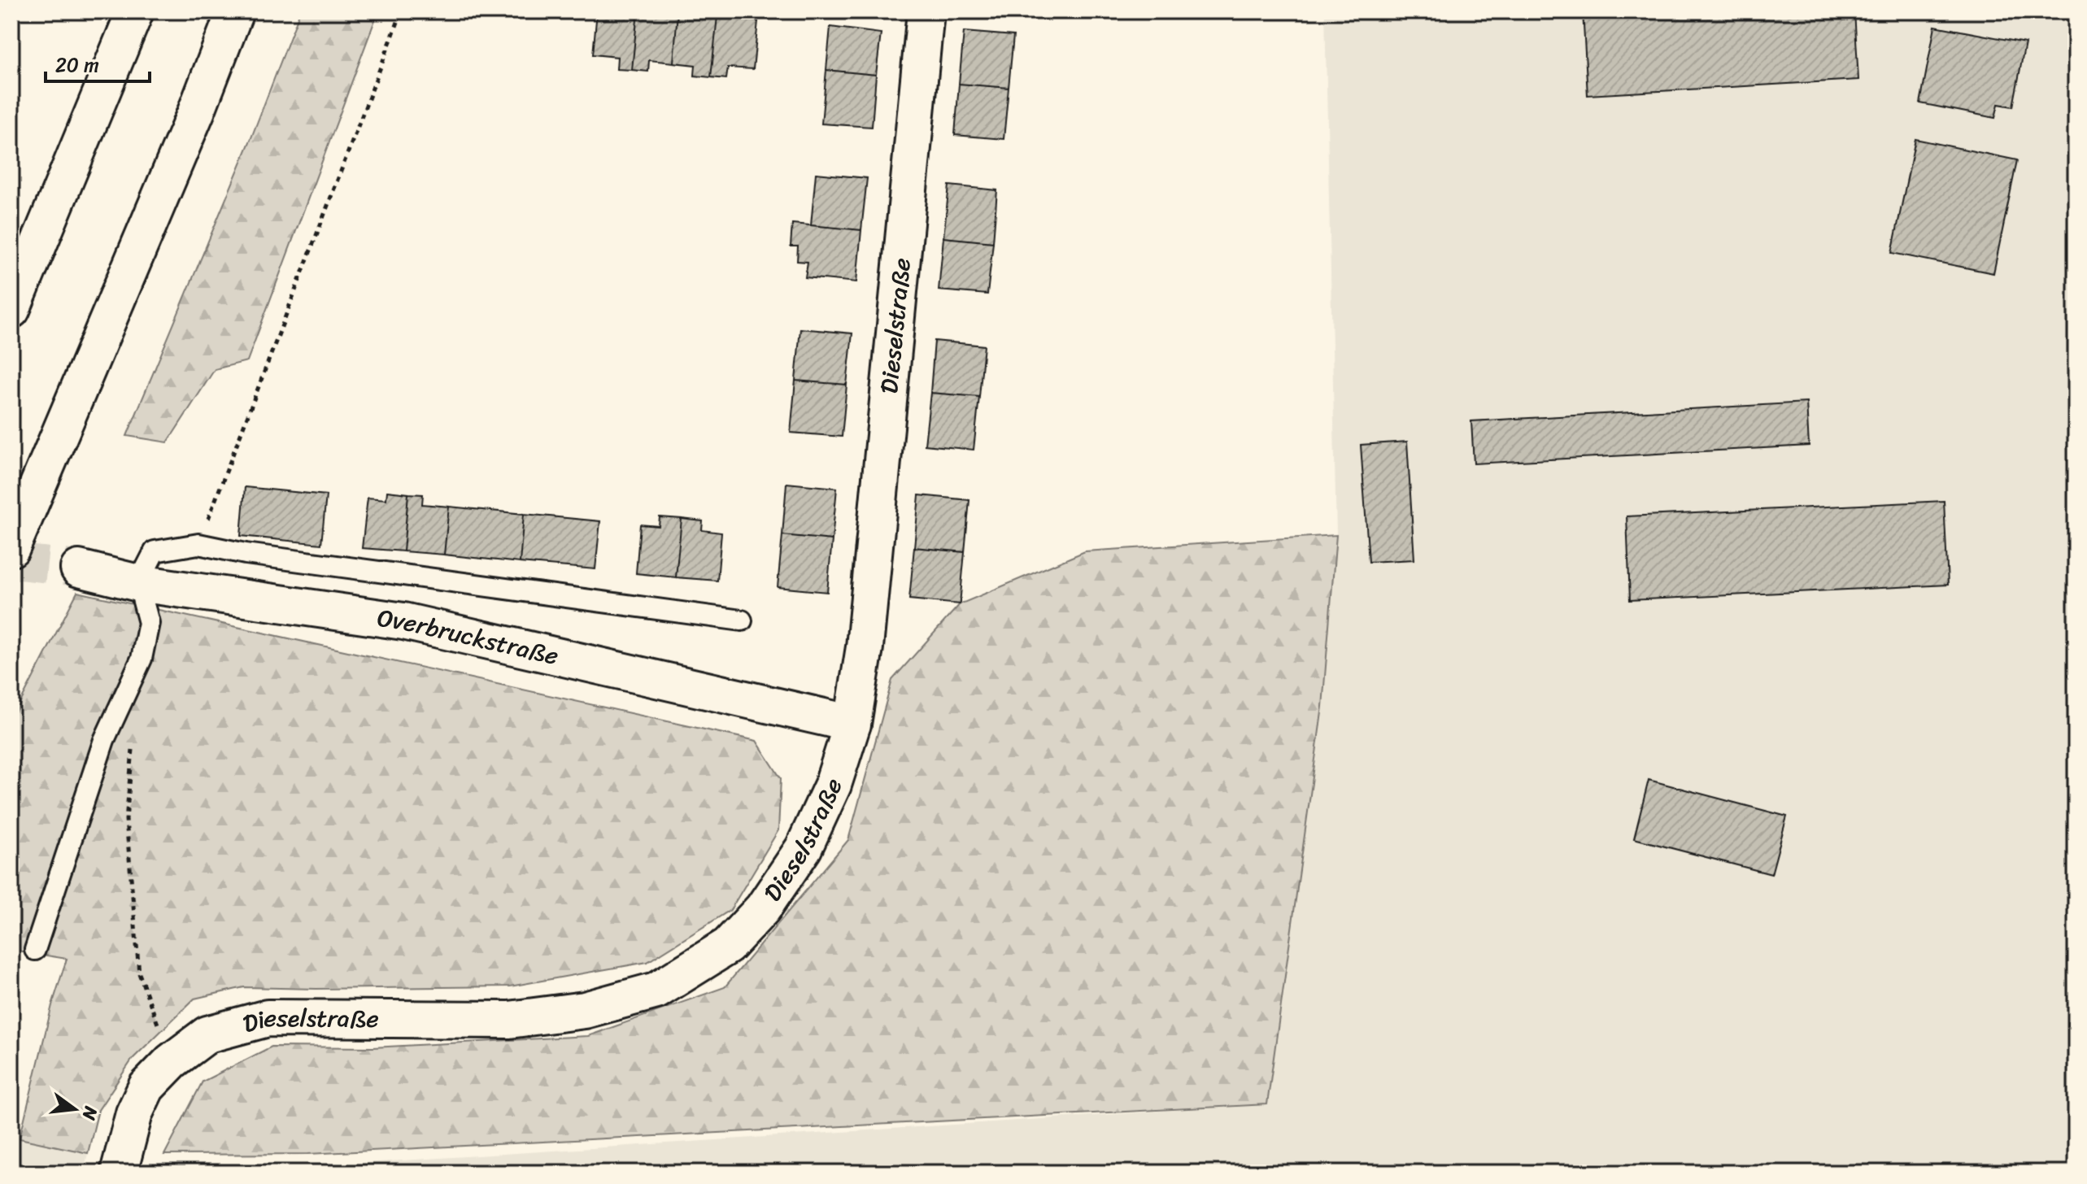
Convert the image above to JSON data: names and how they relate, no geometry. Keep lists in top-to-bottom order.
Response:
{
  "streets": {
    "main road": ["Dieselstraße", "Overbruckstraße"]
  },
  "crossings": [
    ["Dieselstraße", "Overbruckstraße"]
  ],
  "scale_bar": "20 m",
  "north": "right"
}
